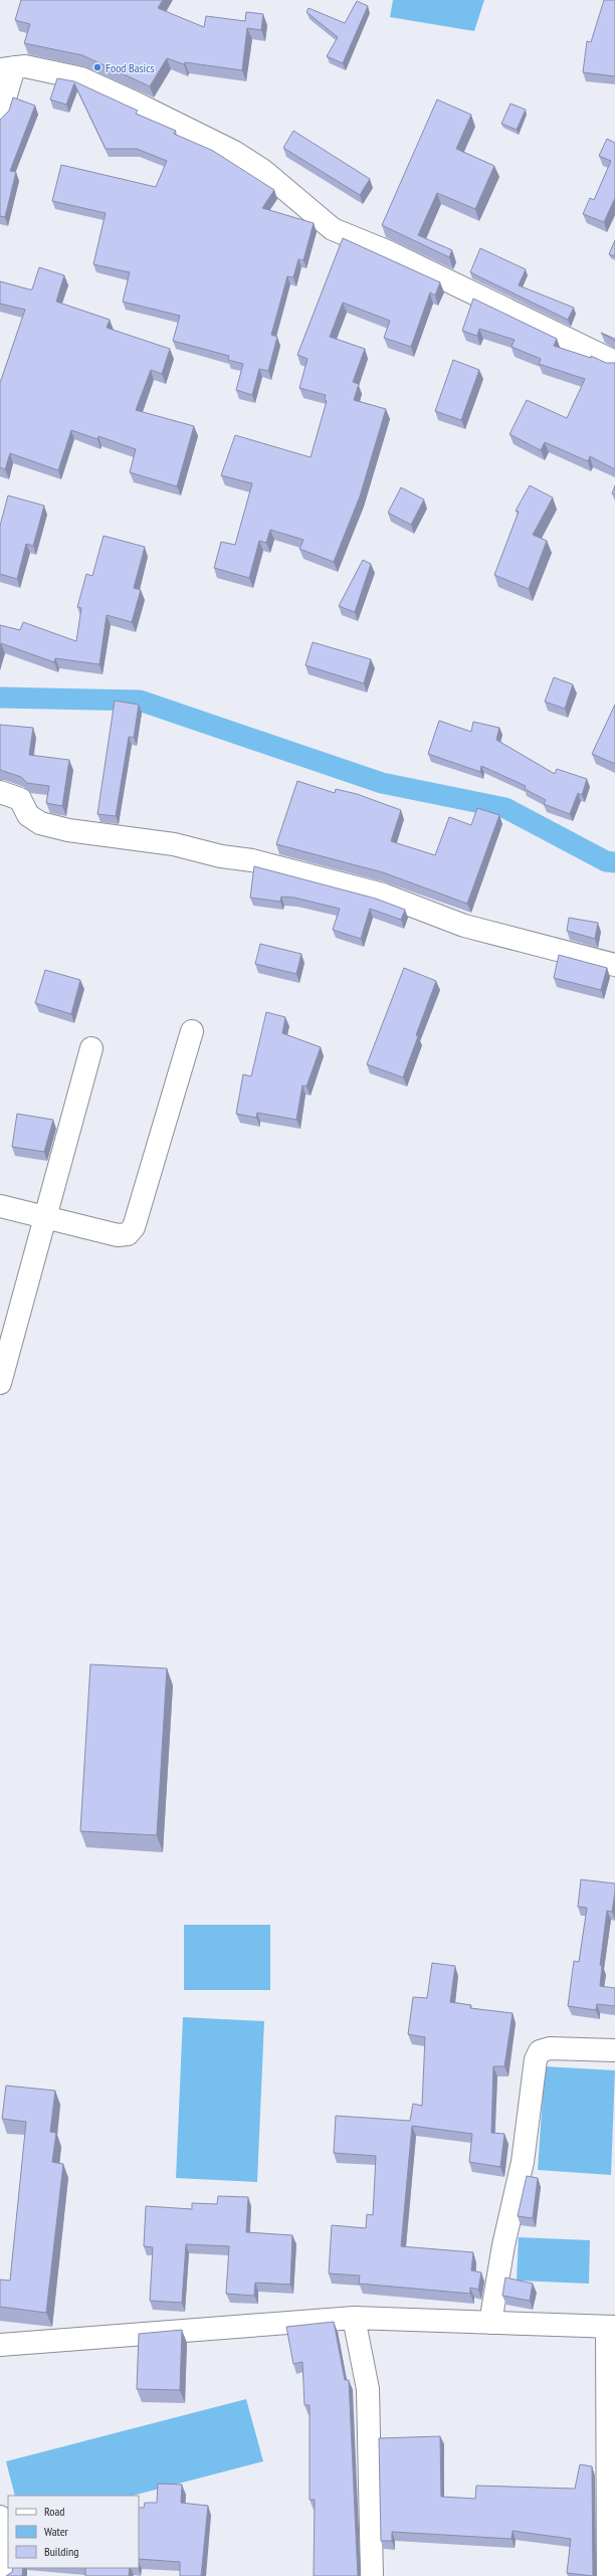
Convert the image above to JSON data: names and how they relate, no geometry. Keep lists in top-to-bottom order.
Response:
{
  "places": ["Food Basics"],
  "legend": ["Road", "Water", "Building"]
}
